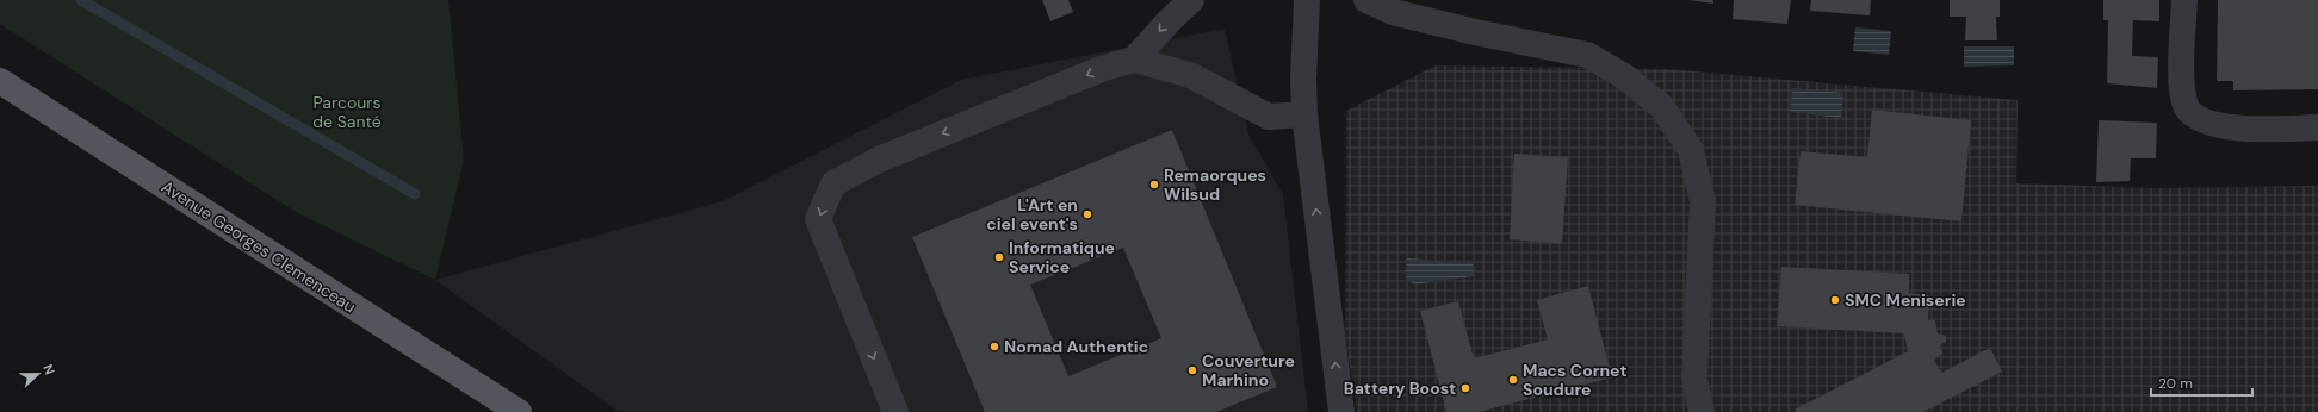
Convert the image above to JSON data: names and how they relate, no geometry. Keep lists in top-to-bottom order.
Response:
{
  "streets": {
    "main road": ["Avenue Georges Clemenceau"]
  },
  "parks": ["Parcours de Santé"],
  "places": [
    "Remaorques Wilsud",
    "L'Art en ciel event's",
    "Informatique Service",
    "SMC Meniserie",
    "Nomad Authentic",
    "Couverture Marhino",
    "Macs Cornet Soudure",
    "Battery Boost"
  ],
  "scale_bar": "20 m",
  "north": "right"
}
